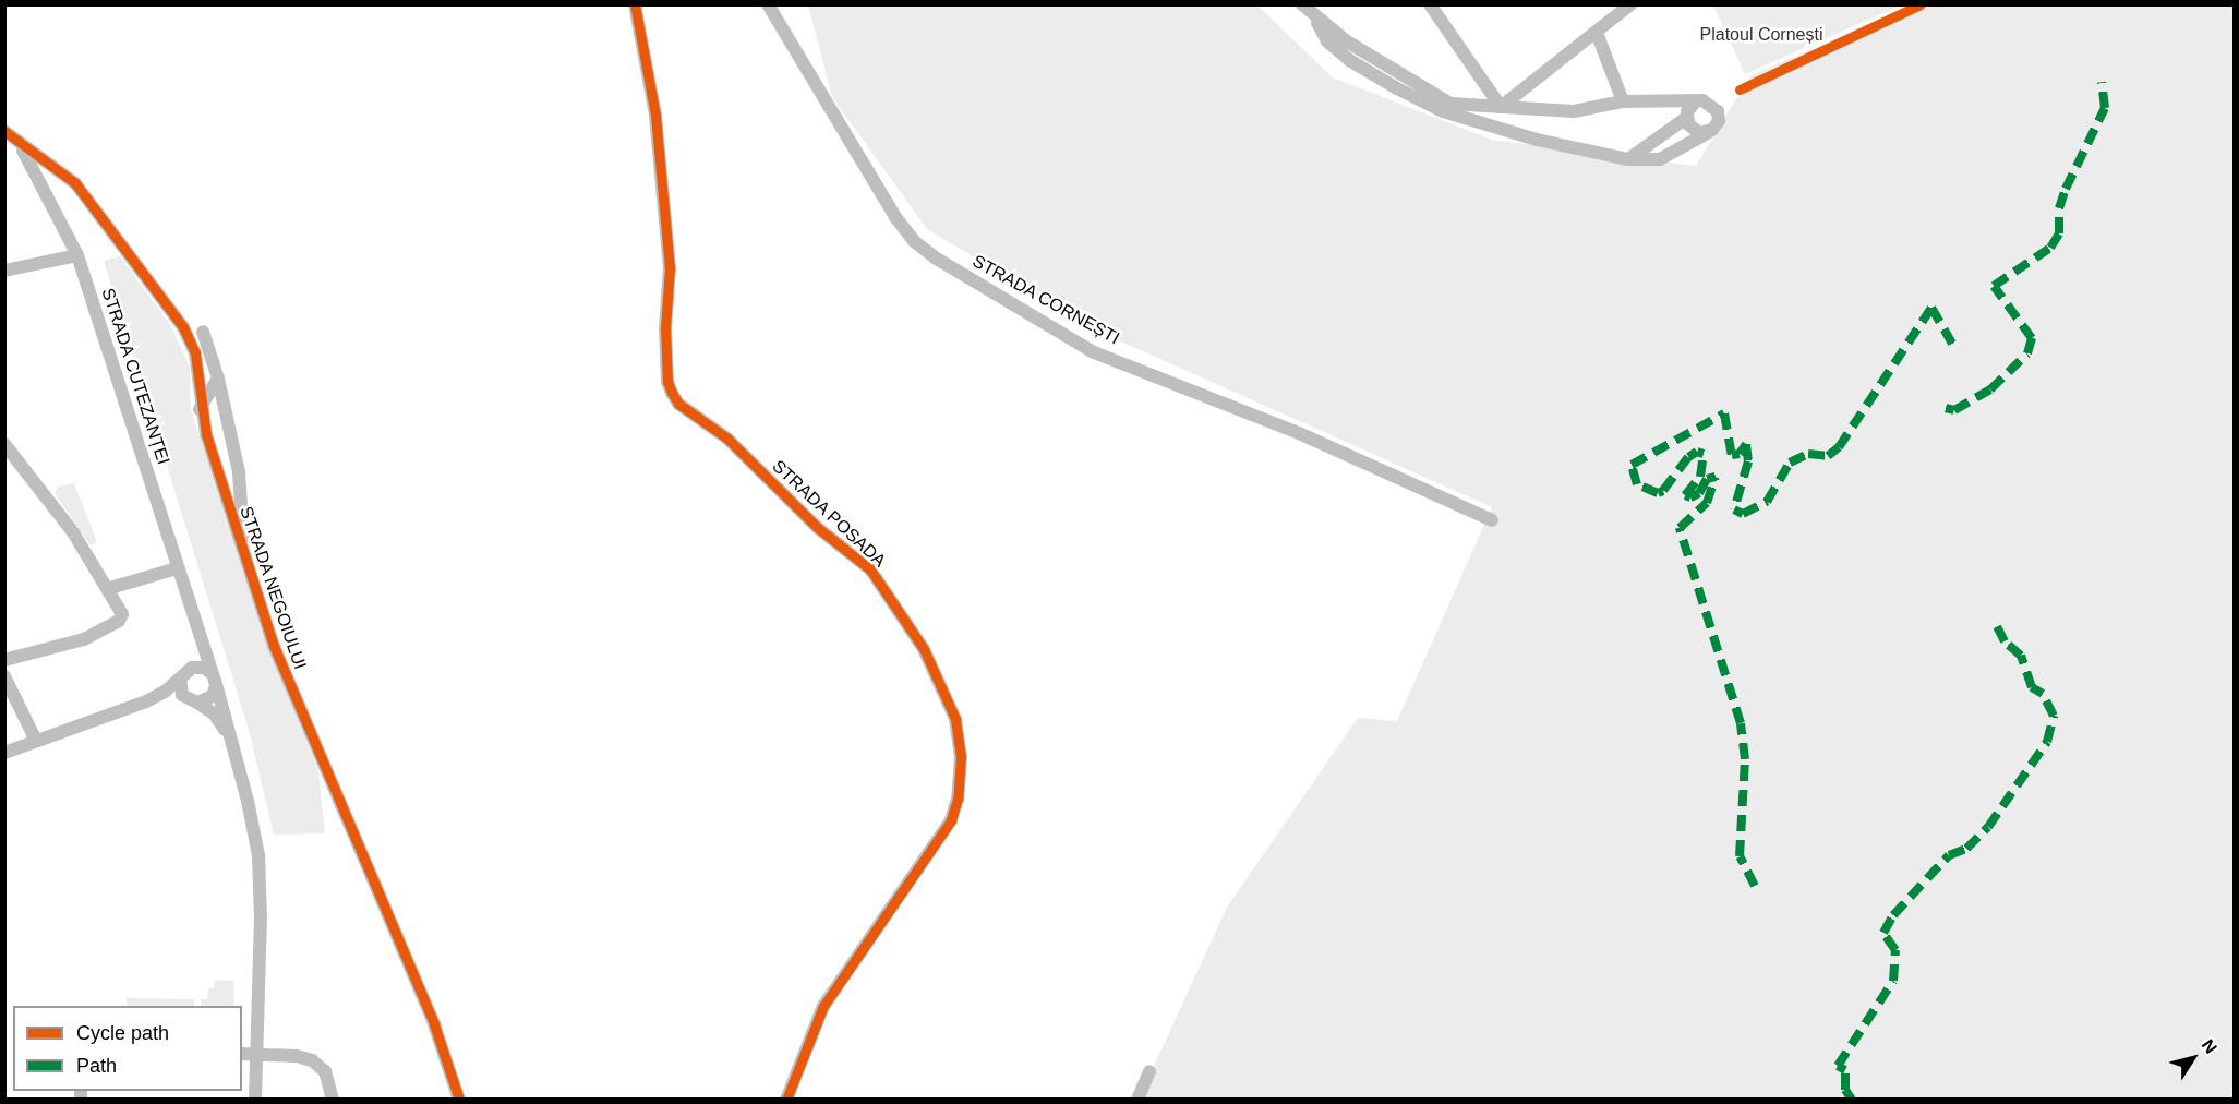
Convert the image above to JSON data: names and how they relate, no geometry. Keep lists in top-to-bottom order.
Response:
{
  "streets": {
    "street": [
      "STRADA CORNEȘTI",
      "STRADA CUTEZANȚEI",
      "STRADA POSADA",
      "STRADA NEGOIULUI"
    ]
  },
  "crossings": [
    ["STRADA CUTEZANȚEI", "STRADA NEGOIULUI"]
  ],
  "parks": ["Platoul Cornești"],
  "legend": ["Cycle path", "Path"],
  "north": "top right"
}
